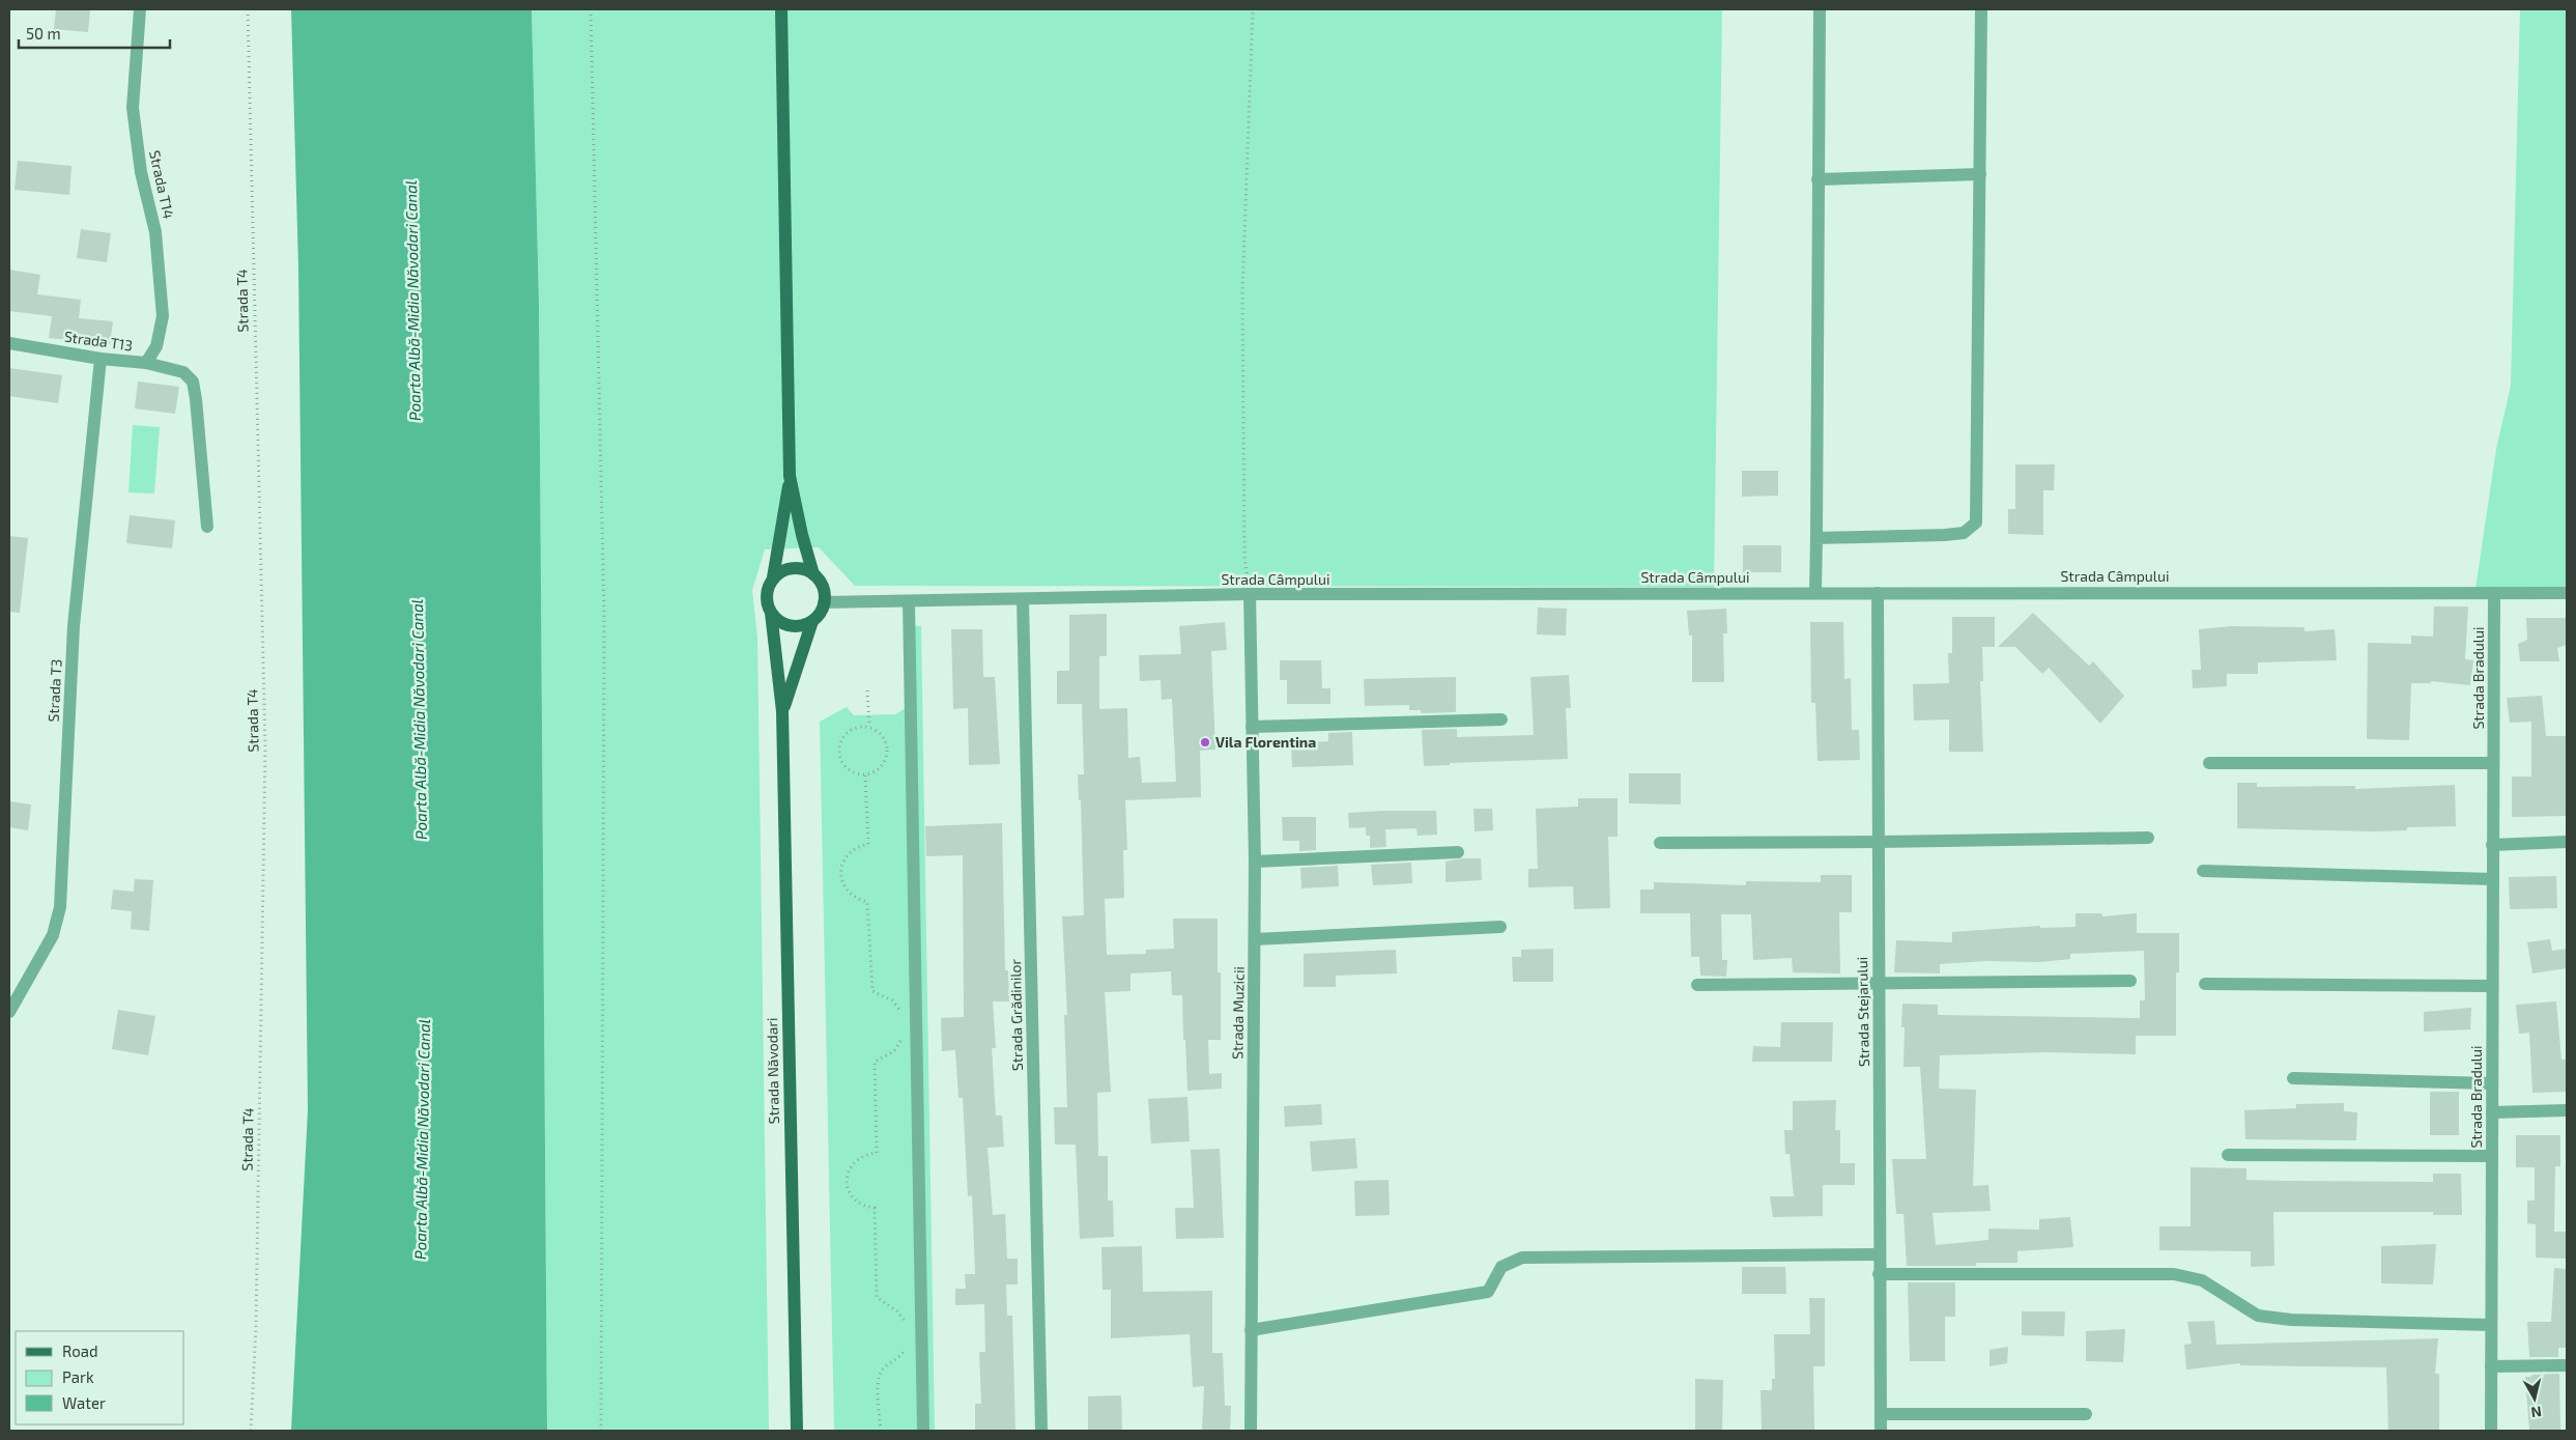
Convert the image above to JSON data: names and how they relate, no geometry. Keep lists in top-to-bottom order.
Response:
{
  "streets": {
    "main road": ["Strada Năvodari"],
    "street": [
      "Strada T14",
      "Strada T13",
      "Strada Câmpului",
      "Strada Bradului",
      "Strada T3",
      "Strada Stejarului",
      "Strada Muzicii",
      "Strada Grădinilor"
    ],
    "path": ["Strada T4"]
  },
  "crossings": [
    ["Strada T14", "Strada T13"],
    ["Strada T13", "Strada T3"],
    ["Strada Câmpului", "Strada Bradului"],
    ["Strada Câmpului", "Strada Stejarului"],
    ["Strada Câmpului", "Strada Muzicii"],
    ["Strada Câmpului", "Strada Grădinilor"],
    ["Strada Câmpului", "Strada Năvodari"]
  ],
  "water": ["Poarta Albă-Midia Năvodari Canal"],
  "places": ["Vila Florentina"],
  "legend": ["Road", "Park", "Water"],
  "scale_bar": "50 m",
  "north": "bottom"
}
